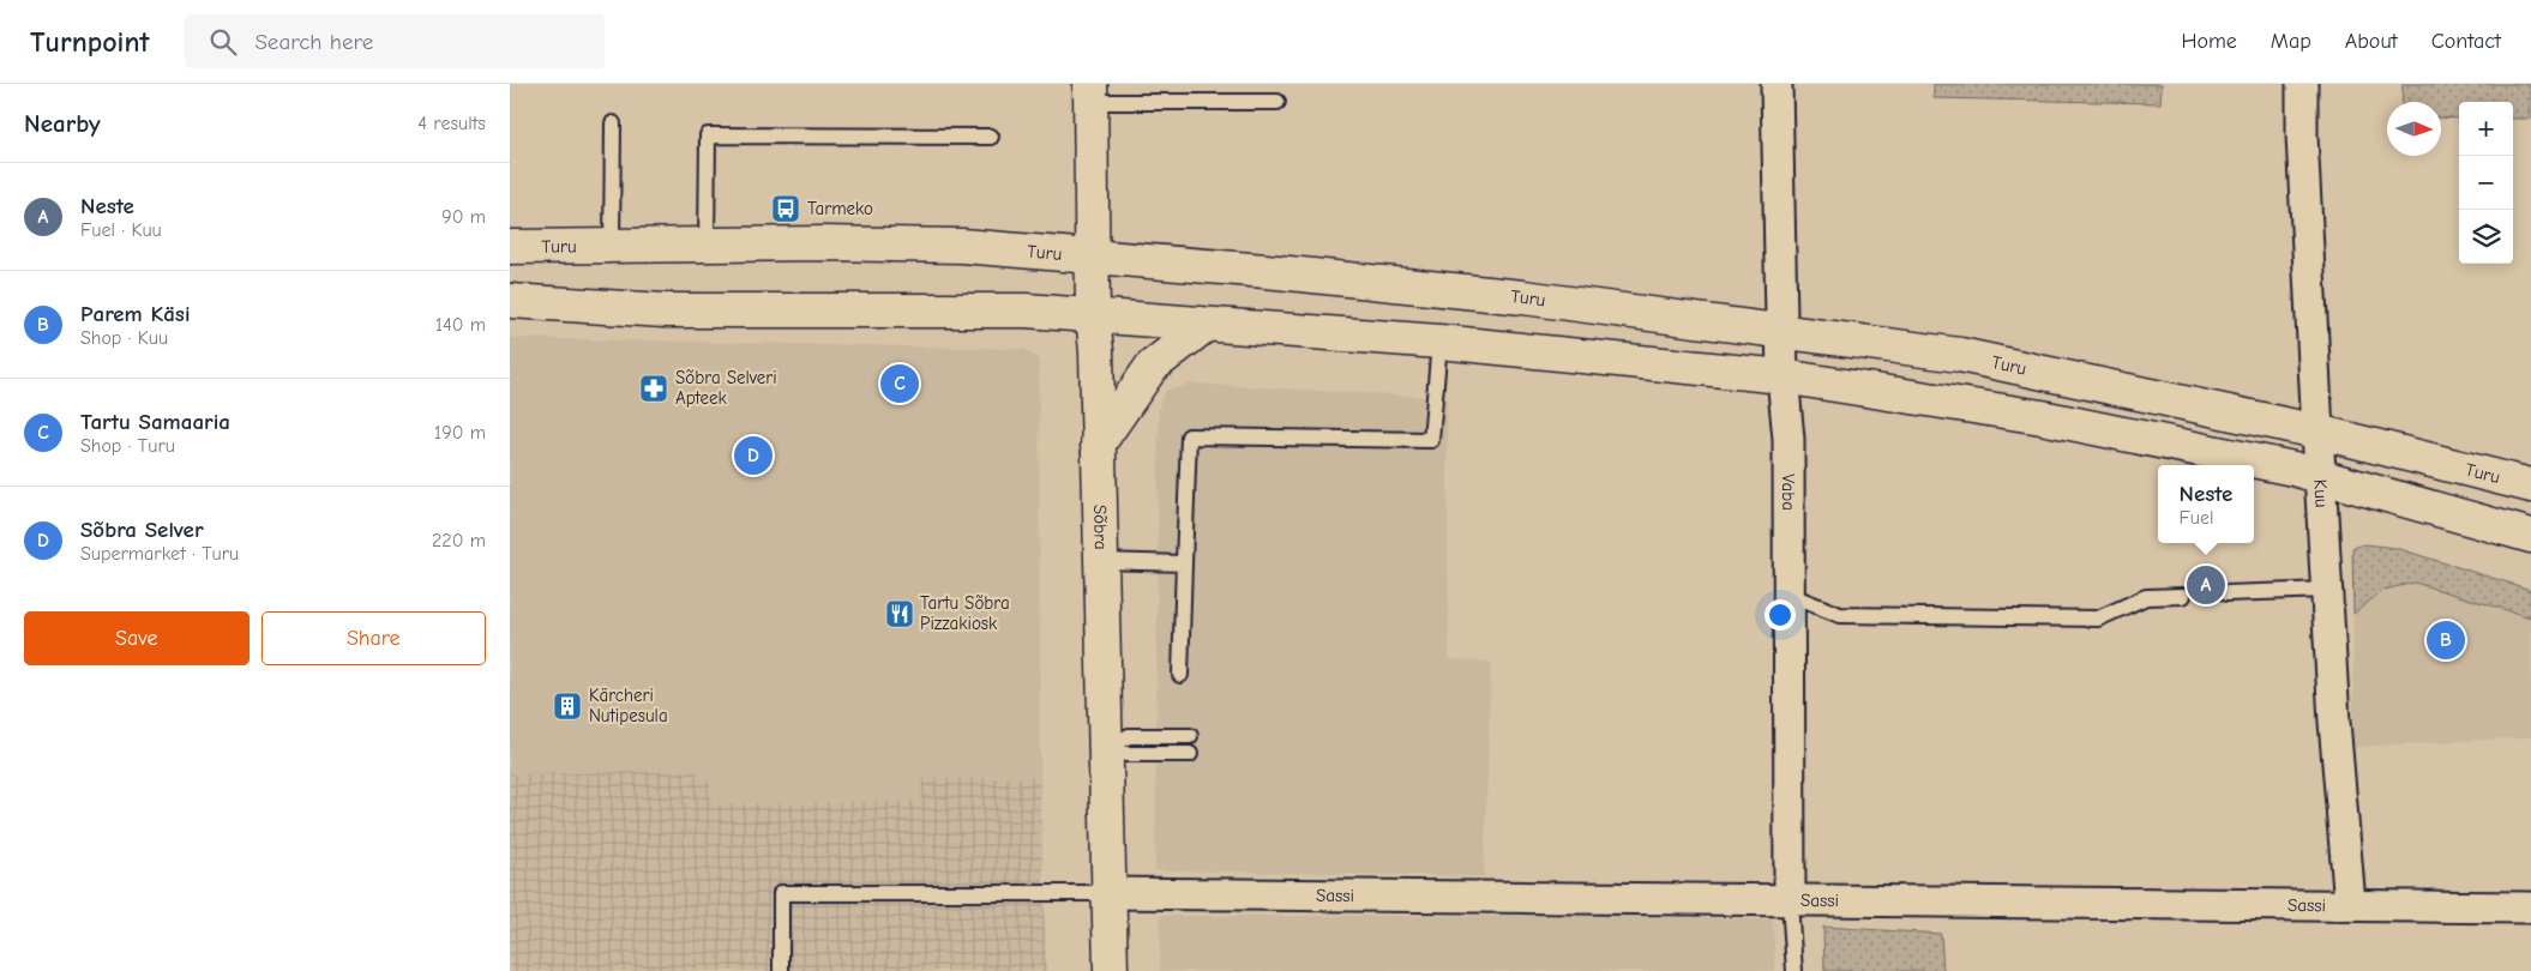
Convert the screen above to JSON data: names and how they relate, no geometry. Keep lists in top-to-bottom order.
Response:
{
  "streets": {
    "main road": ["Turu", "Sõbra"],
    "street": ["Vaba", "Kuu", "Sassi"]
  },
  "crossings": [
    ["Turu", "Vaba"],
    ["Turu", "Kuu"],
    ["Turu", "Sõbra"],
    ["Vaba", "Sassi"],
    ["Kuu", "Sassi"],
    ["Sõbra", "Sassi"]
  ],
  "places": {
    "bus stop": ["Tarmeko"],
    "pharmacy": ["Sõbra Selveri Apteek"],
    "restaurant": ["Tartu Sõbra Pizzakiosk"],
    "building": ["Kärcheri Nutipesula"]
  },
  "north": "right",
  "page": {
    "header": "Turnpoint",
    "search": "Search here",
    "nav": [
      "Home",
      "Map",
      "About",
      "Contact"
    ],
    "heading": ["Nearby", "4 results"],
    "map_buttons": ["+", "−"],
    "list": [
      {
        "mark": "A",
        "name": "Neste",
        "note": "Fuel · Kuu",
        "value": "90 m"
      },
      {
        "mark": "B",
        "name": "Parem Käsi",
        "note": "Shop · Kuu",
        "value": "140 m"
      },
      {
        "mark": "C",
        "name": "Tartu Samaaria",
        "note": "Shop · Turu",
        "value": "190 m"
      },
      {
        "mark": "D",
        "name": "Sõbra Selver",
        "note": "Supermarket · Turu",
        "value": "220 m"
      }
    ],
    "pins": [
      "C",
      "D",
      "A",
      "B"
    ],
    "popup": ["Neste", "Fuel"],
    "buttons": ["Save", "Share"]
  }
}
